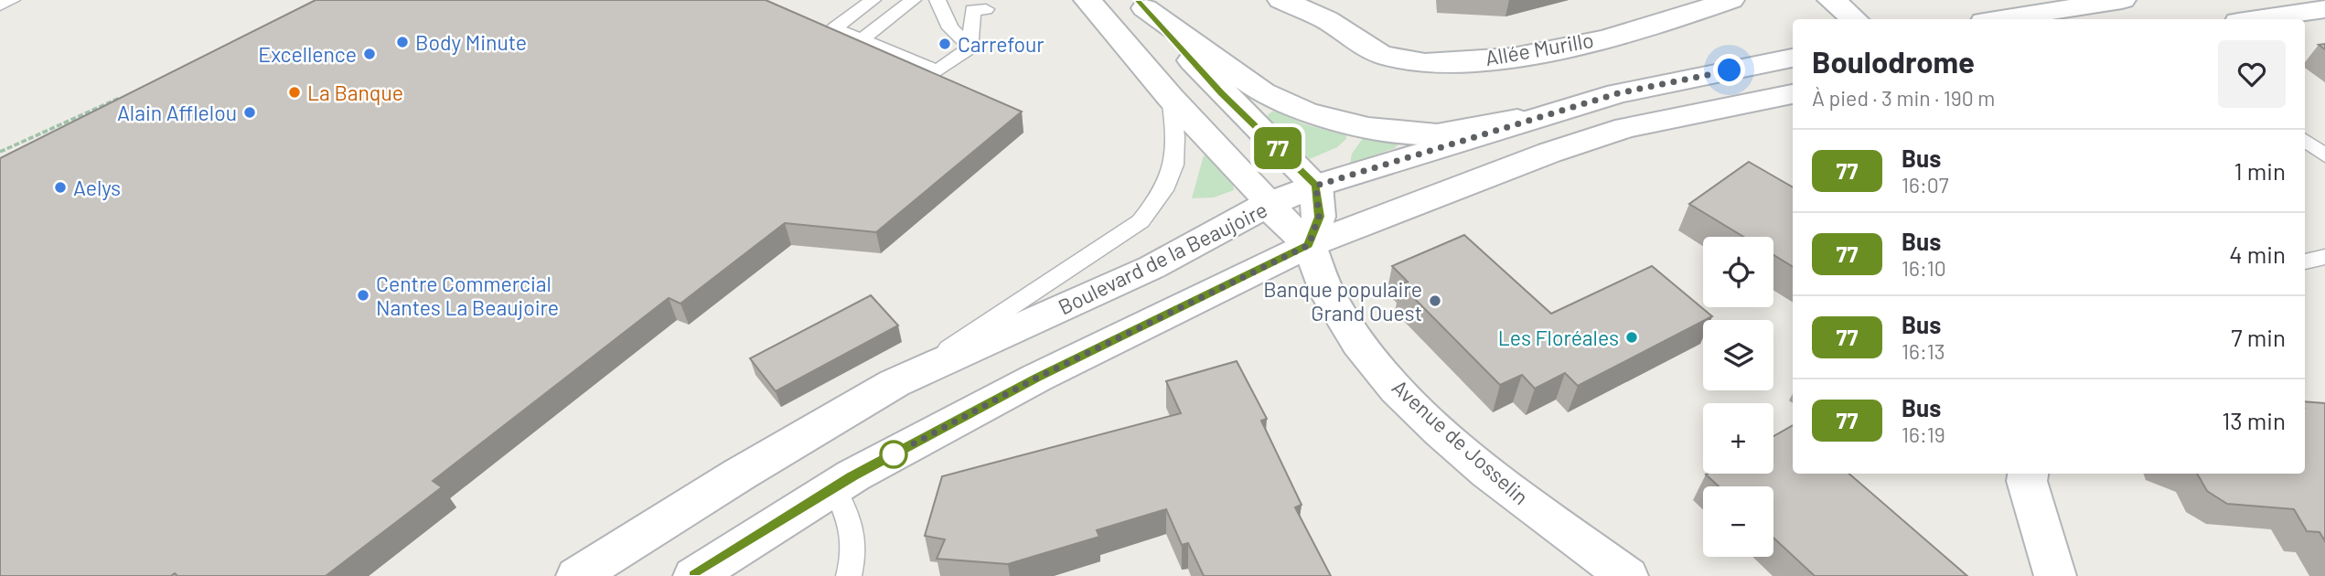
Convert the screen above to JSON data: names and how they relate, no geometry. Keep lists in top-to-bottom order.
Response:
{
  "streets": {
    "main road": ["Allée Murillo", "Boulevard de la Beaujoire", "Avenue de Josselin"]
  },
  "places": [
    "Body Minute",
    "Carrefour",
    "Excellence",
    "La Banque",
    "Alain Afflelou",
    "Aelys",
    "Centre Commercial Nantes La Beaujoire",
    "Banque populaire Grand Ouest",
    "Les Floréales"
  ],
  "lines": ["bus line 77"],
  "page": {
    "on_map": "77",
    "heading": ["Boulodrome", "À pied · 3 min · 190 m"],
    "list": [
      {
        "mark": "77",
        "name": "Bus",
        "note": "16:07",
        "value": "1 min"
      },
      {
        "mark": "77",
        "name": "Bus",
        "note": "16:10",
        "value": "4 min"
      },
      {
        "mark": "77",
        "name": "Bus",
        "note": "16:13",
        "value": "7 min"
      },
      {
        "mark": "77",
        "name": "Bus",
        "note": "16:19",
        "value": "13 min"
      }
    ],
    "map_buttons": ["+", "−"]
  }
}
